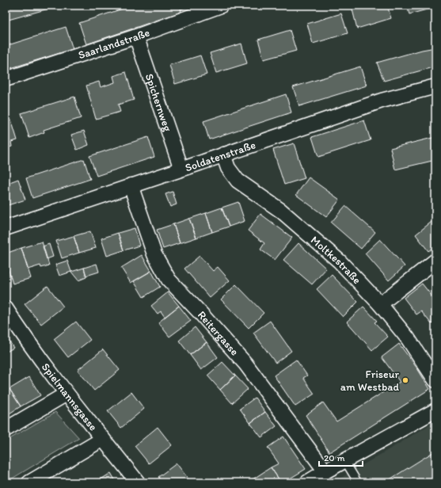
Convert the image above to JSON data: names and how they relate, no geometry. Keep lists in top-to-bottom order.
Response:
{
  "streets": {
    "street": [
      "Saarlandstraße",
      "Spichernweg",
      "Soldatenstraße",
      "Moltkestraße",
      "Reitergasse",
      "Spielmannsgasse"
    ]
  },
  "crossings": [
    ["Saarlandstraße", "Spichernweg"],
    ["Spichernweg", "Soldatenstraße"],
    ["Soldatenstraße", "Moltkestraße"],
    ["Soldatenstraße", "Reitergasse"]
  ],
  "places": ["Friseur am Westbad"],
  "scale_bar": "20 m"
}
